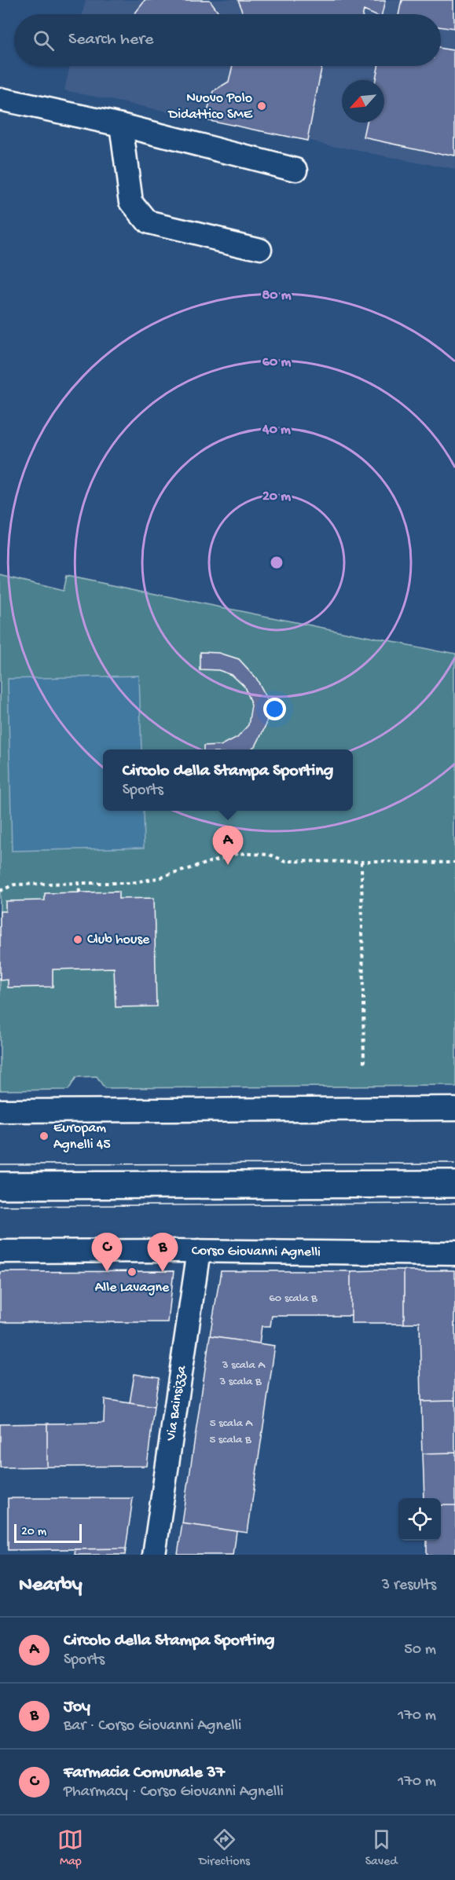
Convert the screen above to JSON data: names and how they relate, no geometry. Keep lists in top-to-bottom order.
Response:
{
  "streets": {
    "street": ["Corso Giovanni Agnelli", "Via Bainsizza"]
  },
  "crossings": [
    ["Corso Giovanni Agnelli", "Via Bainsizza"]
  ],
  "places": [
    "Nuovo Polo Didattico SME",
    "Club house",
    "Europam Agnelli 45",
    "Alle Lavagne"
  ],
  "house_numbers": [
    "60 scala B",
    "3 scala A",
    "3 scala B",
    "5 scala A",
    "5 scala B"
  ],
  "scale_bar": "20 m",
  "north": "bottom left",
  "page": {
    "search": "Search here",
    "popup": ["Circolo della Stampa Sporting", "Sports"],
    "pins": ["A", "B", "C"],
    "scale": "20 m",
    "heading": ["Nearby", "3 results"],
    "list": [
      {
        "mark": "A",
        "name": "Circolo della Stampa Sporting",
        "note": "Sports",
        "value": "50 m"
      },
      {
        "mark": "B",
        "name": "Joy",
        "note": "Bar · Corso Giovanni Agnelli",
        "value": "170 m"
      },
      {
        "mark": "C",
        "name": "Farmacia Comunale 37",
        "note": "Pharmacy · Corso Giovanni Agnelli",
        "value": "170 m"
      }
    ],
    "nav": ["Map", "Directions", "Saved"]
  },
  "rings": [
    "80 m",
    "60 m",
    "40 m",
    "20 m"
  ]
}
